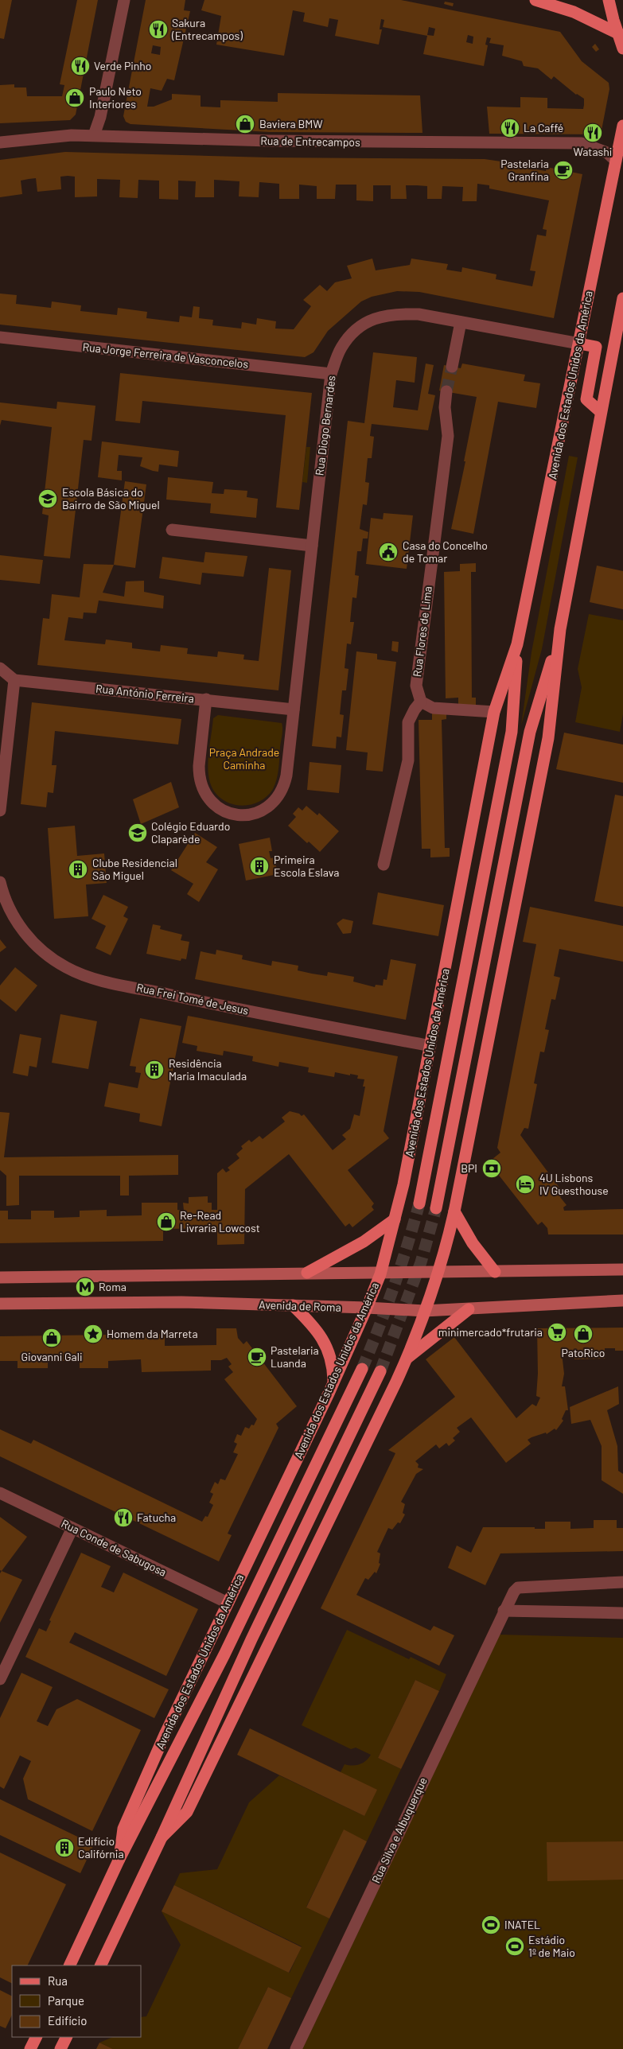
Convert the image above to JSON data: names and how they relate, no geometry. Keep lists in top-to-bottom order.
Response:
{
  "streets": {
    "main road": ["Avenida dos Estados Unidos da América", "Avenida de Roma"],
    "street": [
      "Rua de Entrecampos",
      "Rua Jorge Ferreira de Vasconcelos",
      "Rua Diogo Bernardes",
      "Rua Flores de Lima",
      "Rua António Ferreira",
      "Rua Frei Tomé de Jesus",
      "Rua Conde de Sabugosa",
      "Rua Silva e Albuquerque"
    ]
  },
  "crossings": [
    ["Rua de Entrecampos", "Avenida dos Estados Unidos da América"],
    ["Rua Jorge Ferreira de Vasconcelos", "Rua Diogo Bernardes"],
    ["Avenida dos Estados Unidos da América", "Rua Diogo Bernardes"],
    ["Avenida dos Estados Unidos da América", "Rua Frei Tomé de Jesus"],
    ["Avenida dos Estados Unidos da América", "Avenida de Roma"],
    ["Avenida dos Estados Unidos da América", "Rua Conde de Sabugosa"],
    ["Rua Diogo Bernardes", "Rua António Ferreira"]
  ],
  "parks": ["Praça Andrade Caminha"],
  "places": {
    "restaurant": [
      "Sakura (Entrecampos)",
      "Verde Pinho",
      "La Caffé",
      "Watashi",
      "Fatucha"
    ],
    "shop": [
      "Paulo Neto Interiores",
      "Baviera BMW",
      "Re-Read Livraria Lowcost",
      "PatoRico",
      "Giovanni Gali"
    ],
    "cafe": ["Pastelaria Granfina", "Pastelaria Luanda"],
    "school or university": ["Escola Básica do Bairro de São Miguel", "Colégio Eduardo Claparède"],
    "public building": ["Casa do Concelho de Tomar"],
    "building": [
      "Primeira Escola Eslava",
      "Clube Residencial São Miguel",
      "Residência Maria Imaculada",
      "Edifício Califórnia"
    ],
    "bank": ["BPI"],
    "hotel": ["4U Lisbons IV Guesthouse"],
    "metro station": ["Roma"],
    "supermarket": ["minimercado*frutaria"],
    "place": ["Homem da Marreta"],
    "sports": ["INATEL", "Estádio 1º de Maio"]
  },
  "legend": ["Rua", "Parque", "Edifício"]
}
